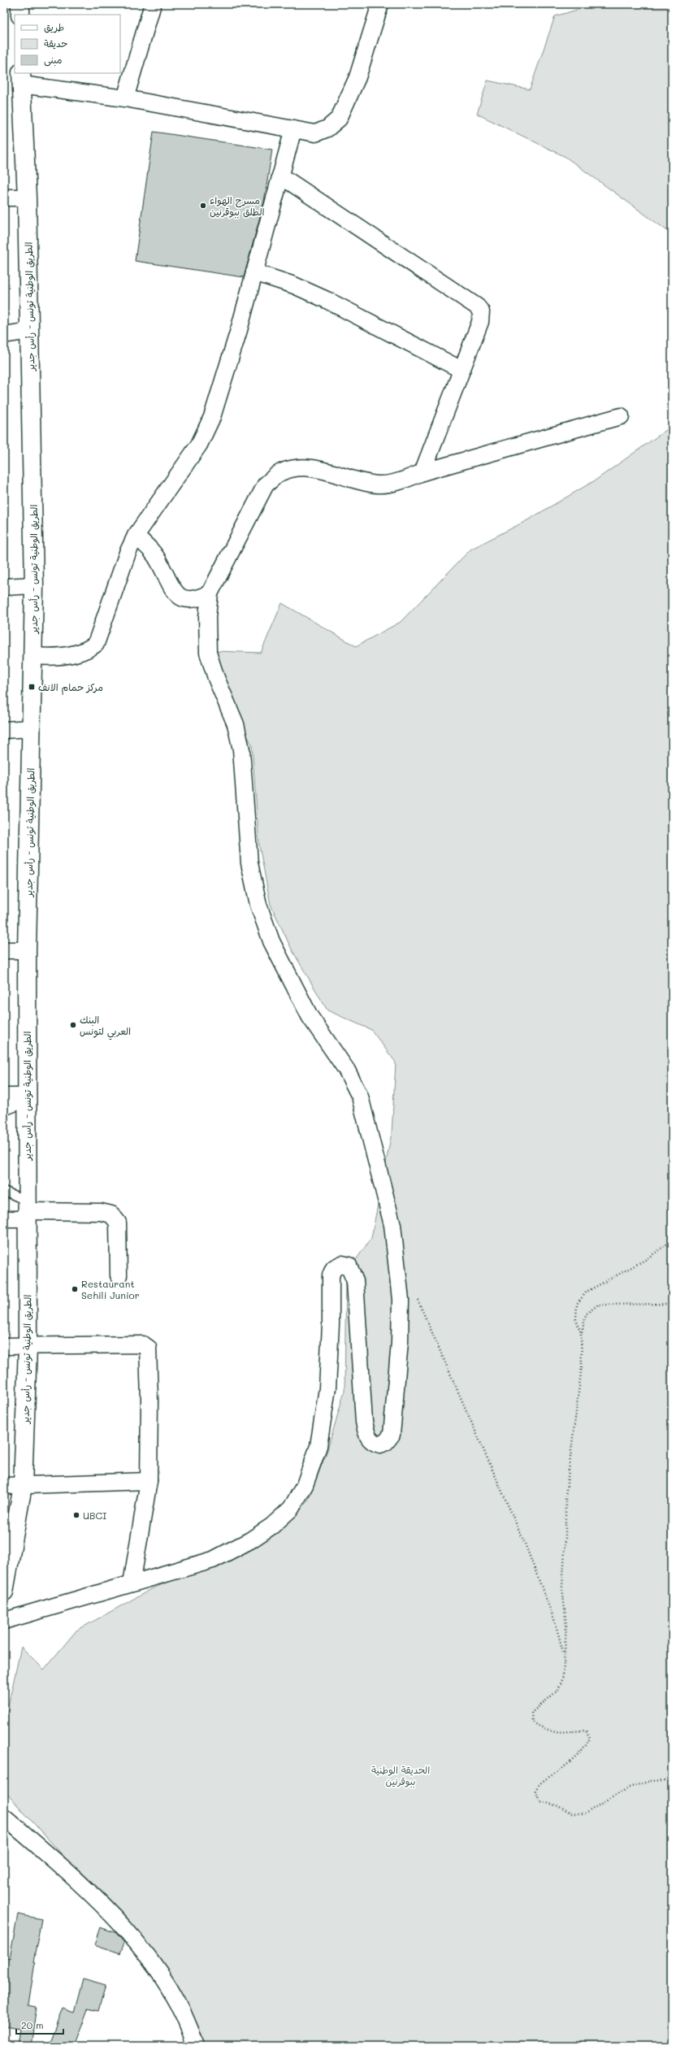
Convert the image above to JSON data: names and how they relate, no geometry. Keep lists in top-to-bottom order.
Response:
{
  "streets": {
    "main road": ["الطريق الوطنية تونس - رأس جدير"]
  },
  "parks": ["الحديقة الوطنية ببوقرنين"],
  "places": {
    "other": [
      "مسرح الهواء الطلق ببوقرنين",
      "البنك العربي لتونس",
      "Restaurant Sehili Junior",
      "UBCI"
    ],
    "transit": ["مركز حمام الانف"]
  },
  "legend": ["طريق", "حديقة", "مبنى"],
  "scale_bar": "20 m"
}
